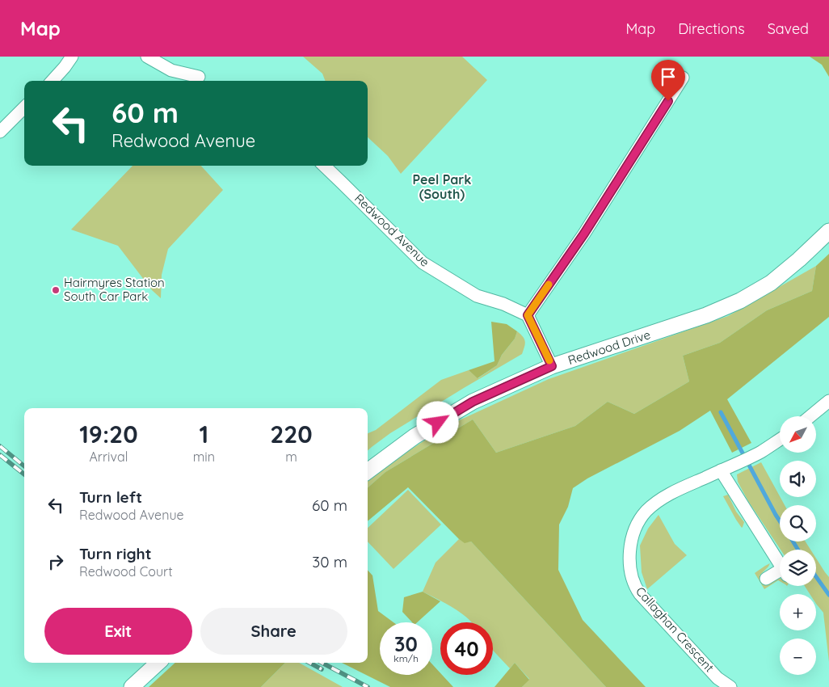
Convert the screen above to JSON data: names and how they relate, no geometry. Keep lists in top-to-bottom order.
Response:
{
  "streets": {
    "street": ["Redwood Avenue", "Redwood Drive", "Callaghan Crescent"]
  },
  "districts": ["Peel Park (South)"],
  "places": ["Hairmyres Station South Car Park"],
  "north": "bottom left",
  "page": {
    "header": "Map",
    "nav": ["Map", "Directions", "Saved"],
    "turn": ["60 m", "Redwood Avenue"],
    "eta": [
      "19:20",
      "Arrival",
      "1",
      "min",
      "220",
      "m"
    ],
    "map_buttons": ["+", "−"],
    "list": [
      {
        "name": "Turn left",
        "note": "Redwood Avenue",
        "value": "60 m"
      },
      {
        "name": "Turn right",
        "note": "Redwood Court",
        "value": "30 m"
      }
    ],
    "buttons": ["Exit", "Share"],
    "speed": "30 km/h",
    "limit": "40"
  }
}
